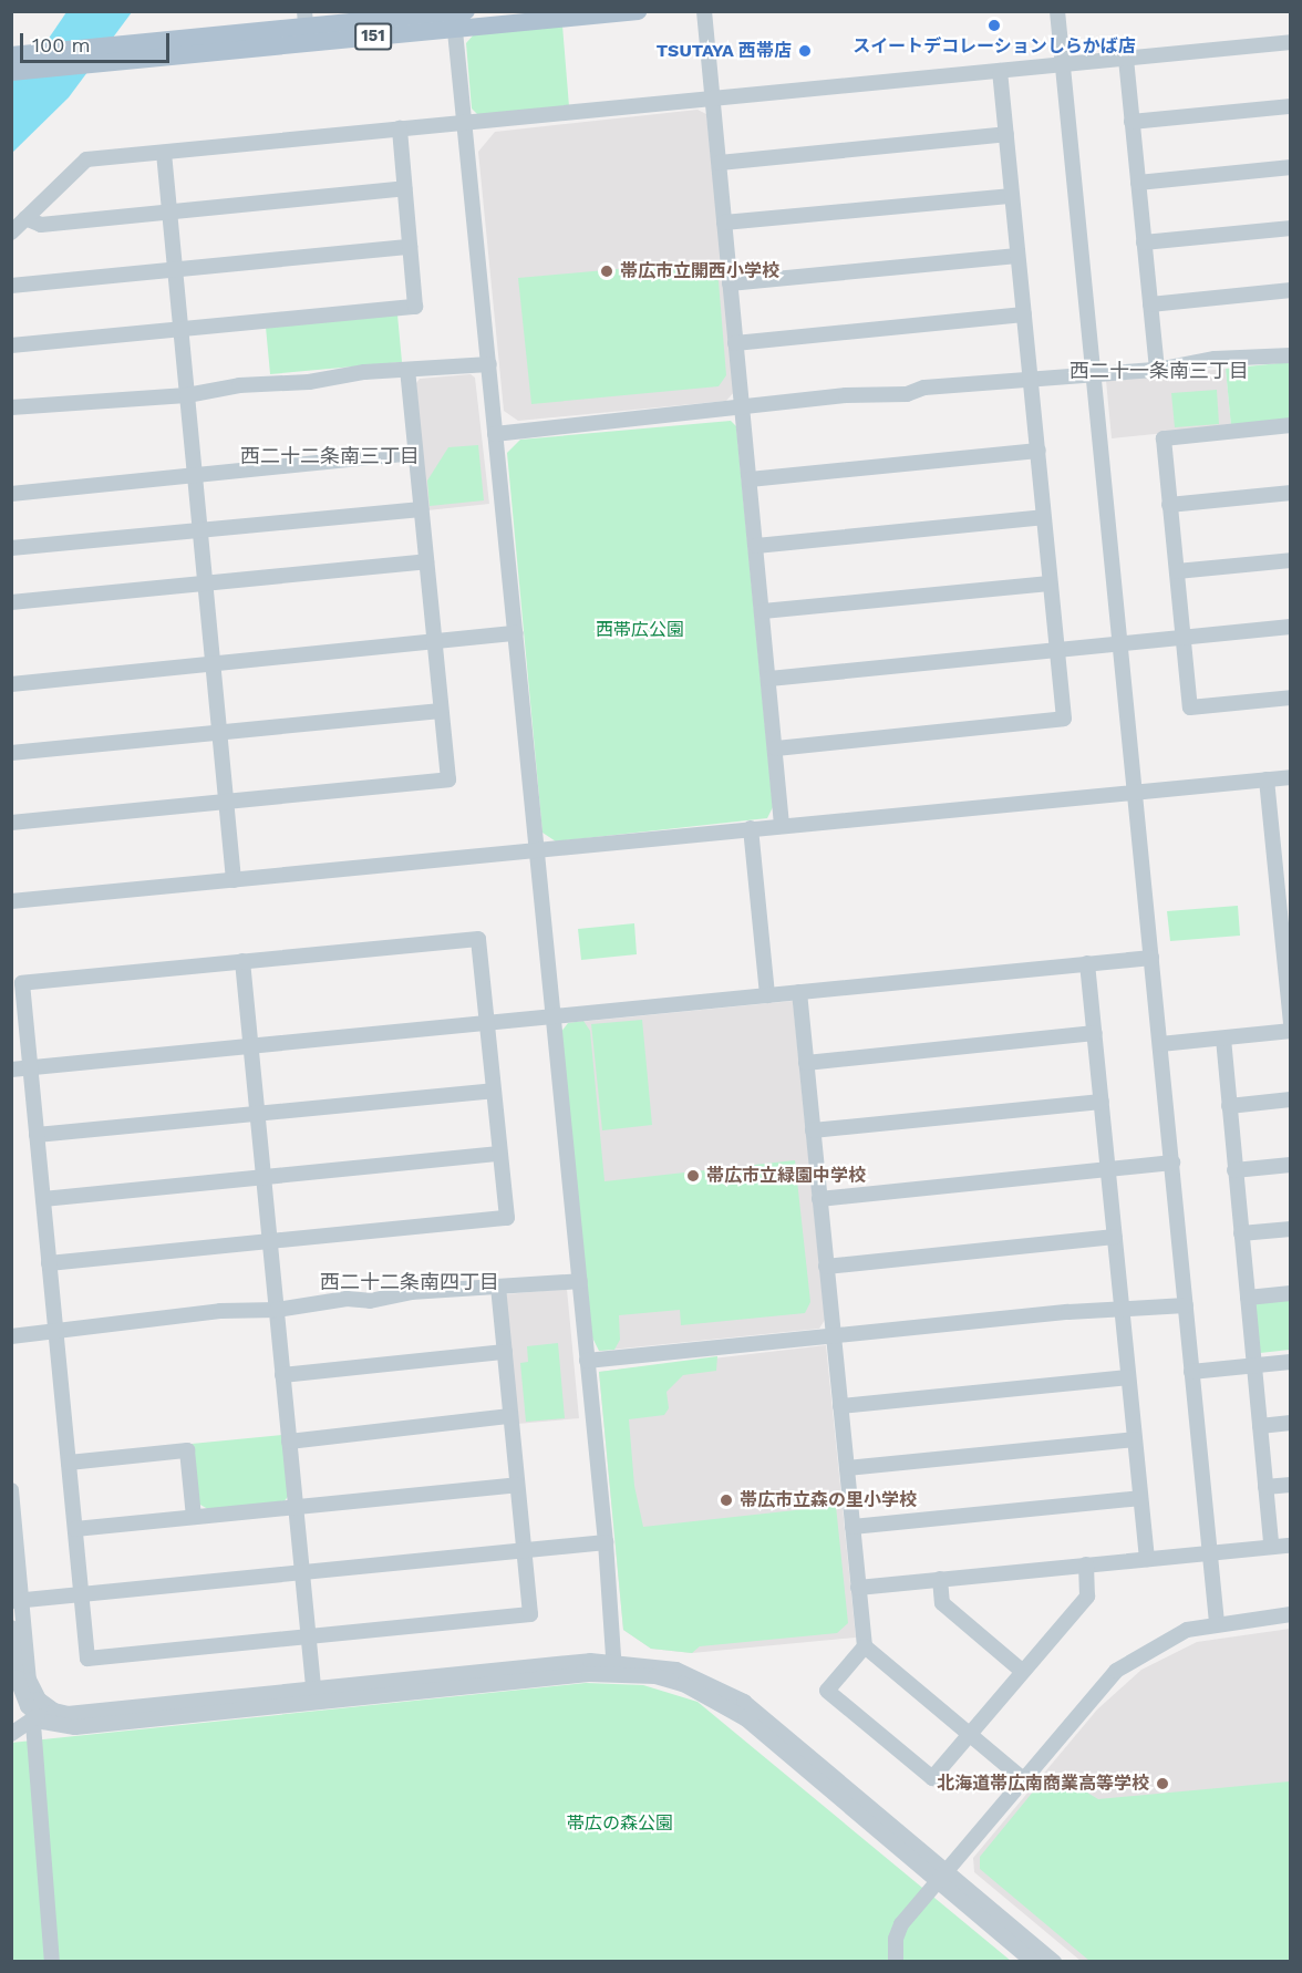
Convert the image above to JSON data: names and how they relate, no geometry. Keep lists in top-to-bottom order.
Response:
{
  "streets": {
    "main road": ["151"]
  },
  "districts": ["西二十一条南三丁目", "西二十二条南三丁目", "西二十二条南四丁目"],
  "parks": ["西帯広公園", "帯広の森公園"],
  "places": [
    "スイートデコレーションしらかば店",
    "TSUTAYA 西帯店",
    "帯広市立開西小学校",
    "帯広市立緑園中学校",
    "帯広市立森の里小学校",
    "北海道帯広南商業高等学校"
  ],
  "scale_bar": "100 m"
}
